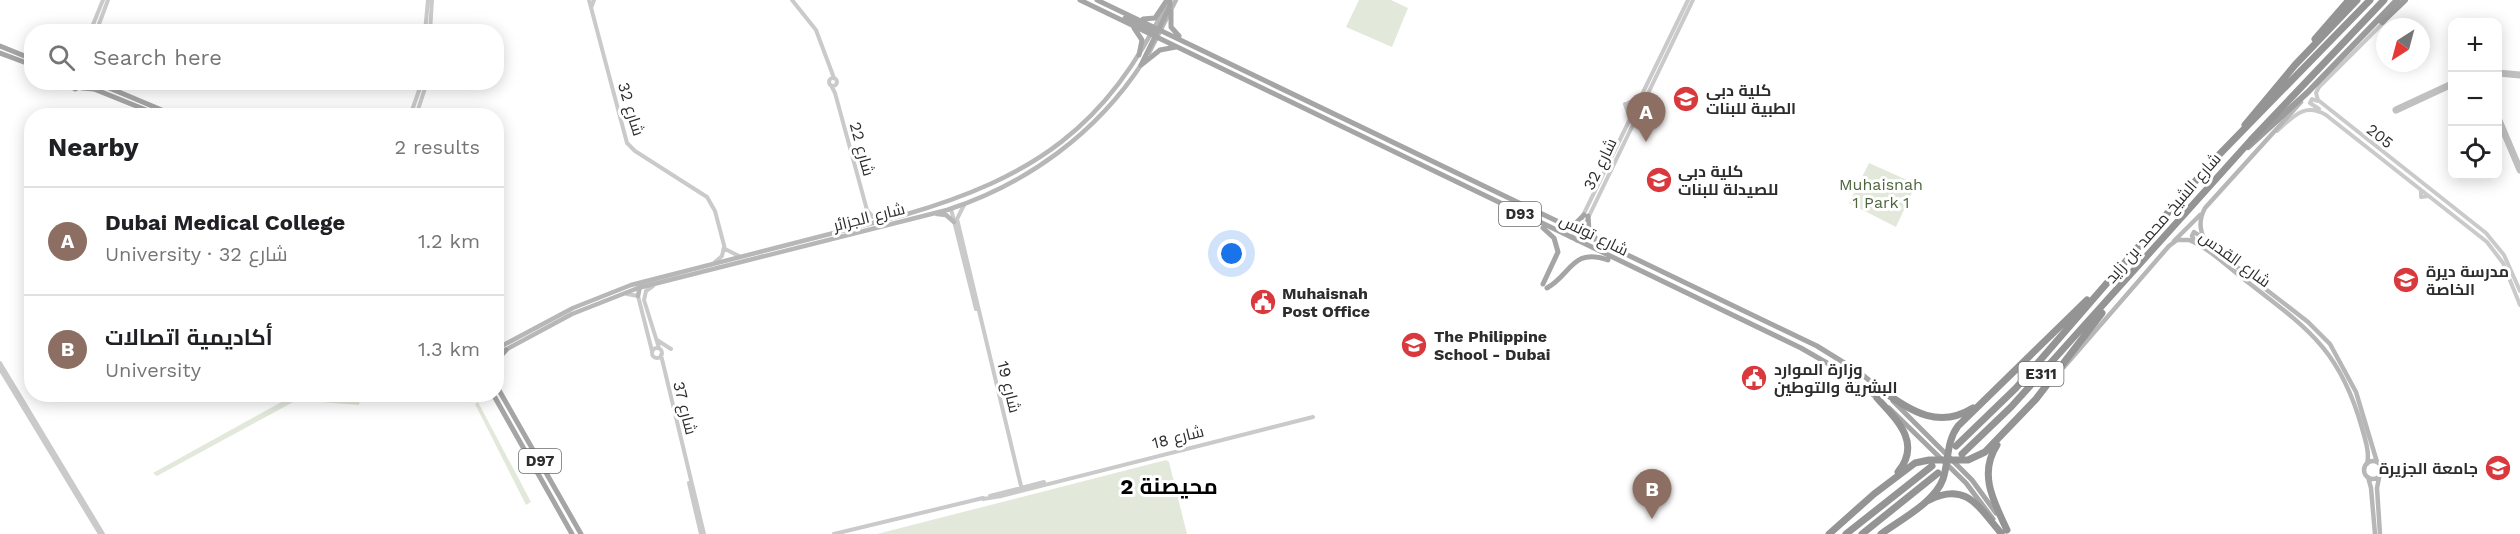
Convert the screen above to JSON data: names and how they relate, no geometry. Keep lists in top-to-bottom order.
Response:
{
  "streets": {
    "highway": ["شارع الشيخ محمد بن زايد", "E311"],
    "main road": [
      "D93",
      "شارع الجزائر",
      "شارع تونس",
      "شارع القدس",
      "D97"
    ],
    "street": [
      "شارع 32",
      "205",
      "شارع 22",
      "شارع 19",
      "شارع 37",
      "شارع 18"
    ]
  },
  "crossings": [
    ["شارع 32", "شارع تونس"],
    ["D93", "شارع تونس"],
    ["شارع الجزائر", "شارع تونس"],
    ["شارع الجزائر", "شارع 19"],
    ["شارع 19", "شارع 18"]
  ],
  "districts": ["محيصنة 2"],
  "parks": ["Muhaisnah 1 Park 1"],
  "places": {
    "school or university": [
      "كلية دبي الطبية للبنات",
      "كلية دبي للصيدلة للبنات",
      "مدرسة ديرة الخاصة",
      "The Philippine School - Dubai",
      "جامعة الجزيرة"
    ],
    "public building": ["Muhaisnah Post Office", "وزارة الموارد البشرية والتوطين"]
  },
  "north": "bottom left",
  "page": {
    "map_buttons": ["+", "−"],
    "search": "Search here",
    "pins": ["A", "B"],
    "heading": ["Nearby", "2 results"],
    "list": [
      {
        "mark": "A",
        "name": "Dubai Medical College",
        "note": "University · شارع 32",
        "value": "1.2 km"
      },
      {
        "mark": "B",
        "name": "أكاديمية اتصالات",
        "note": "University",
        "value": "1.3 km"
      }
    ]
  }
}
